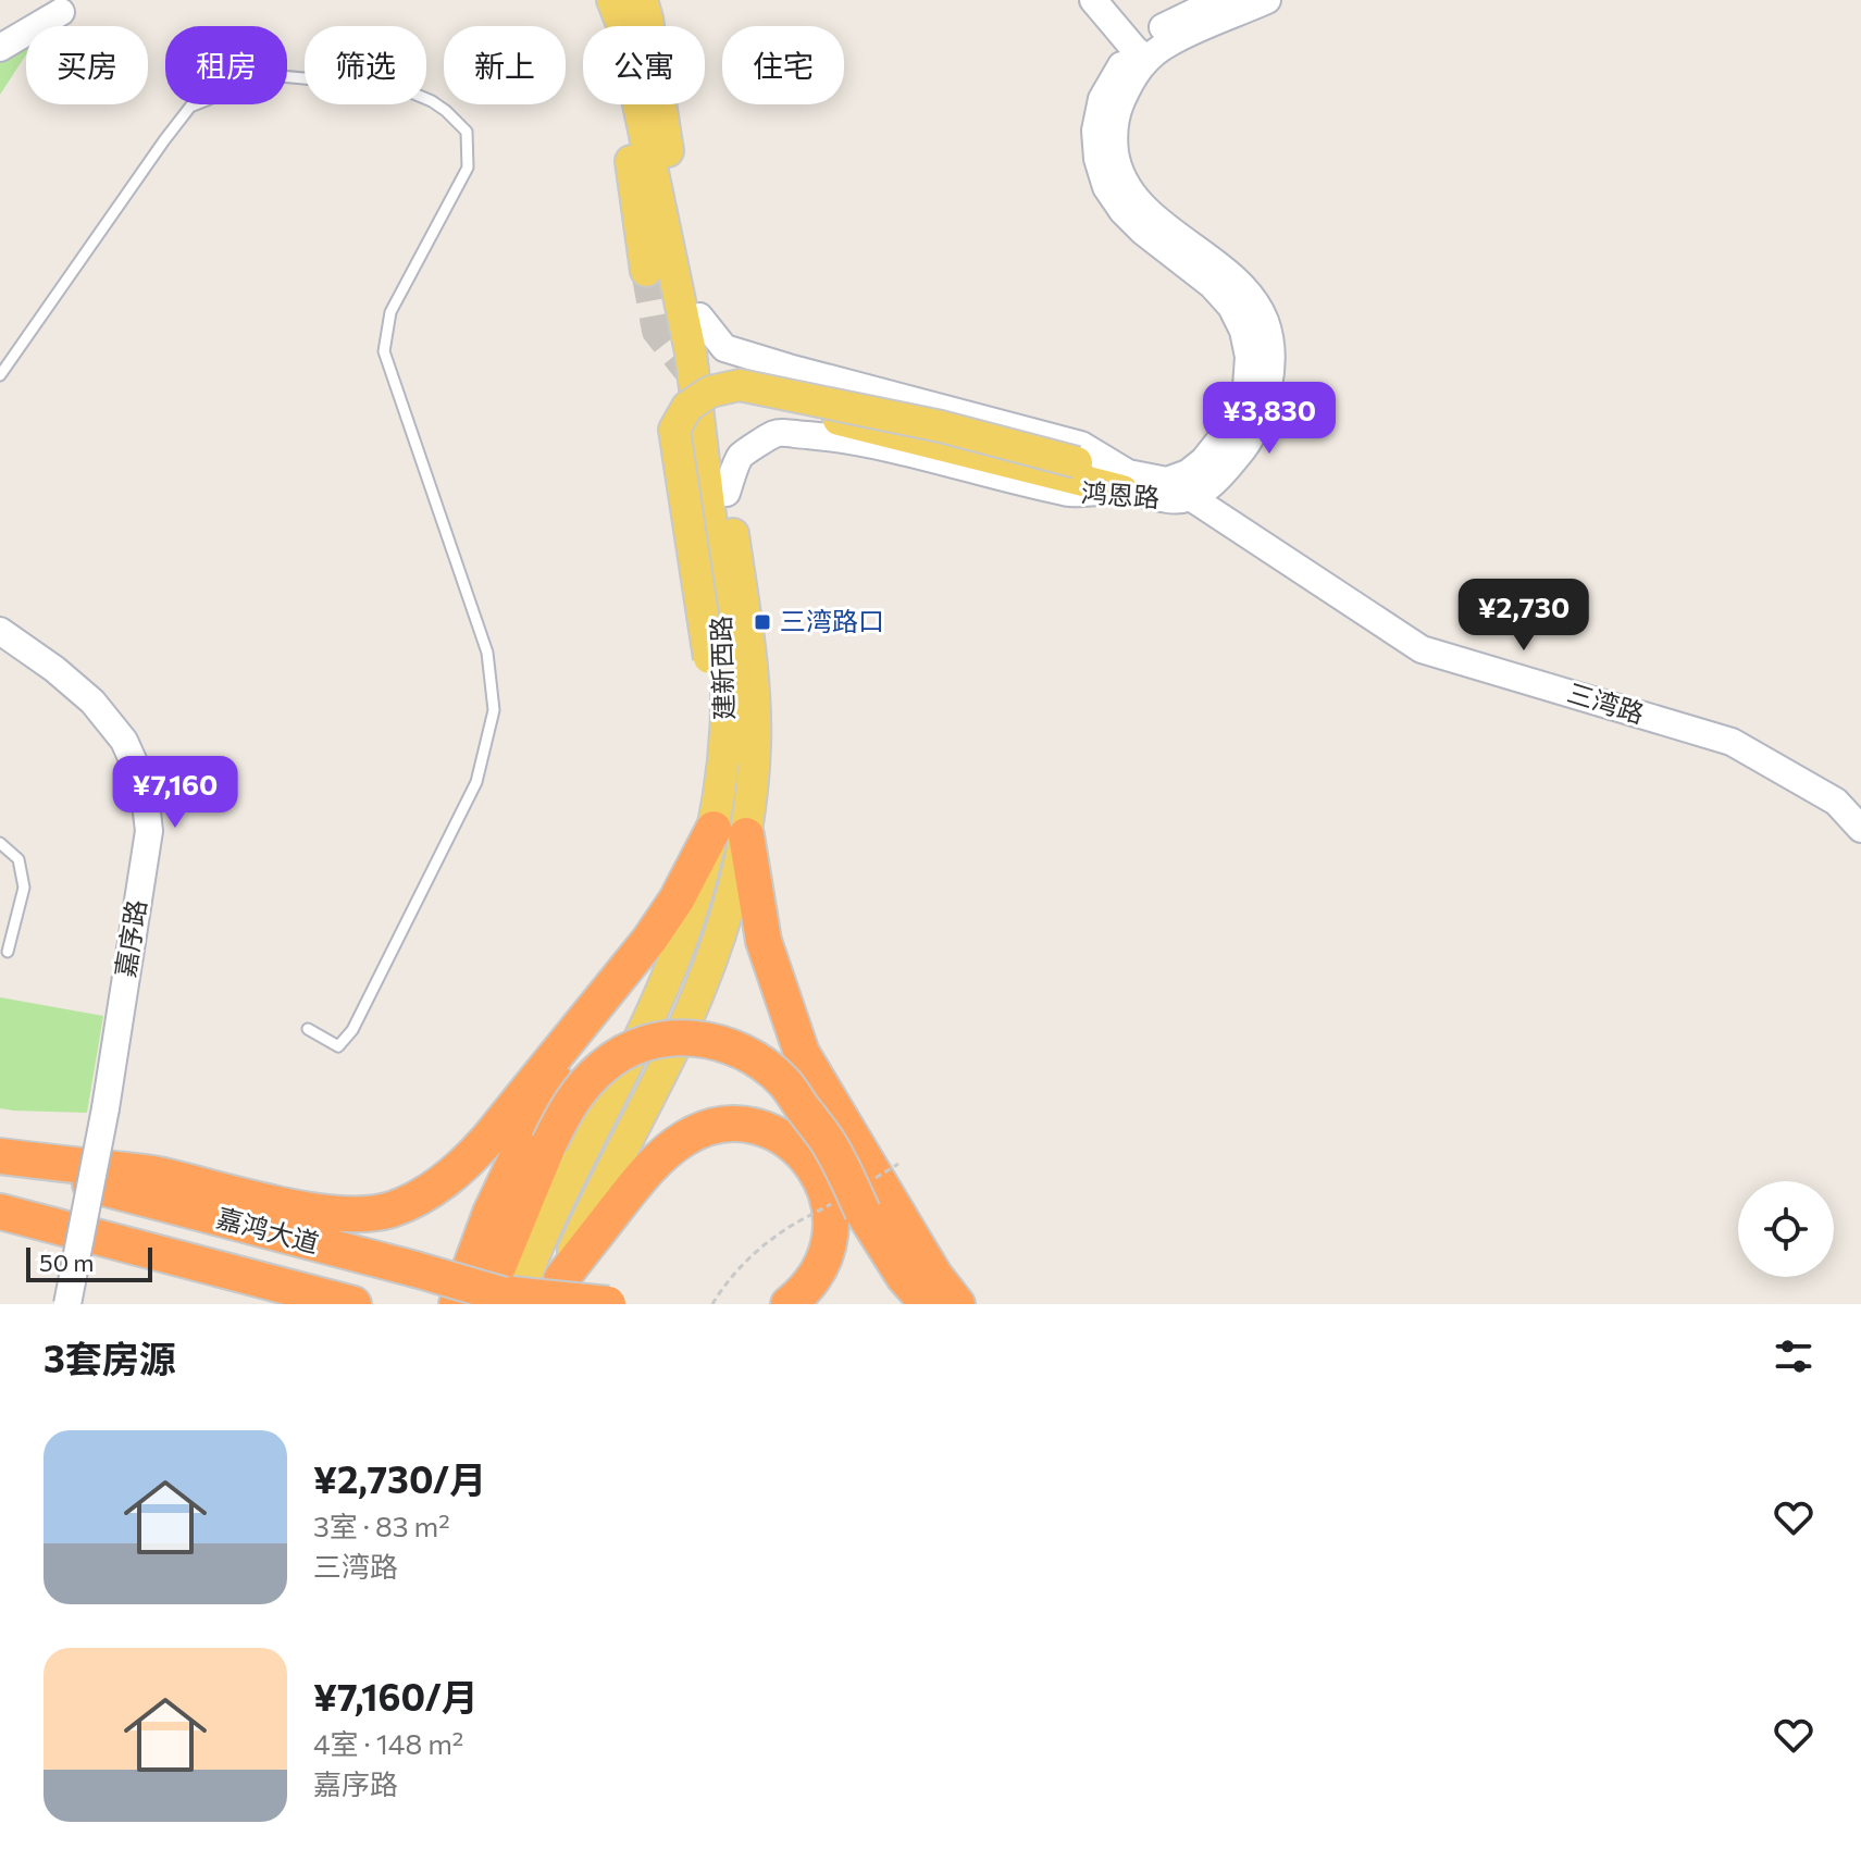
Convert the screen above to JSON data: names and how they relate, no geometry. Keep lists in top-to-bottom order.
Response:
{
  "streets": {
    "highway": ["嘉鸿大道"],
    "main road": [
      "鸿恩路",
      "建新西路",
      "三湾路",
      "嘉序路"
    ]
  },
  "crossings": [
    ["鸿恩路", "建新西路"],
    ["鸿恩路", "三湾路"],
    ["建新西路", "嘉鸿大道"]
  ],
  "places": {
    "transit": ["三湾路口"]
  },
  "scale_bar": "50 m",
  "page": {
    "chip": [
      "买房",
      "租房",
      "筛选",
      "新上",
      "公寓",
      "住宅"
    ],
    "price": ["¥3,830", "¥2,730", "¥7,160"],
    "scale": "50 m",
    "heading": "3套房源",
    "list": [
      {
        "name": "¥2,730/月",
        "note": "3室 · 83 m² · 三湾路"
      },
      {
        "name": "¥7,160/月",
        "note": "4室 · 148 m² · 嘉序路"
      }
    ]
  }
}
